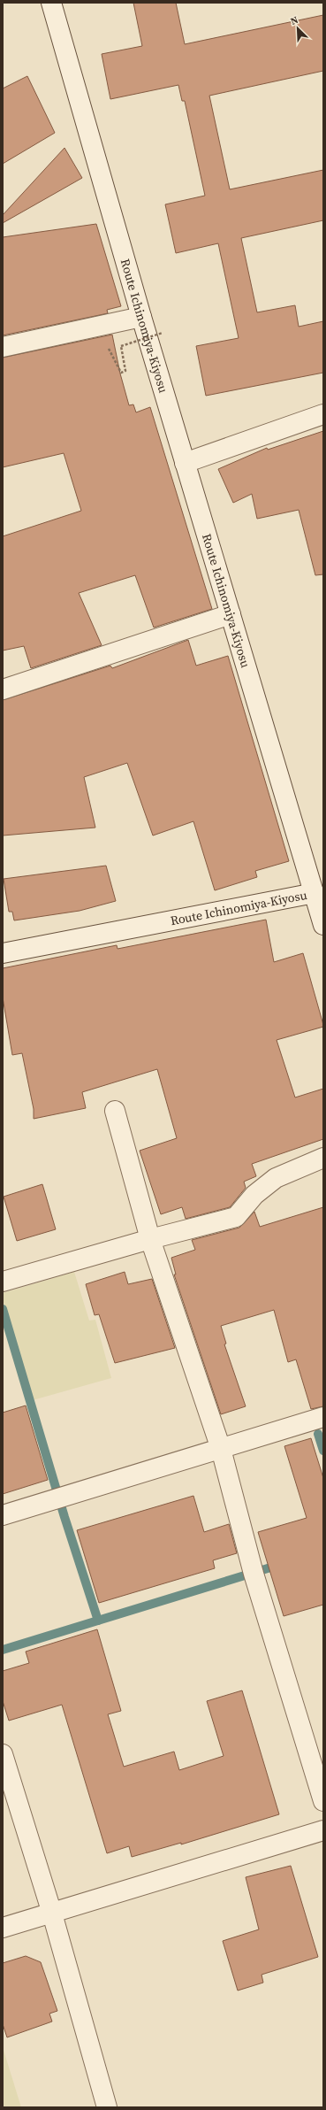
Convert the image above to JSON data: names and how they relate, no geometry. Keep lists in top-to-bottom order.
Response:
{
  "streets": {
    "street": ["Route Ichinomiya-Kiyosu"]
  },
  "north": "top left"
}
